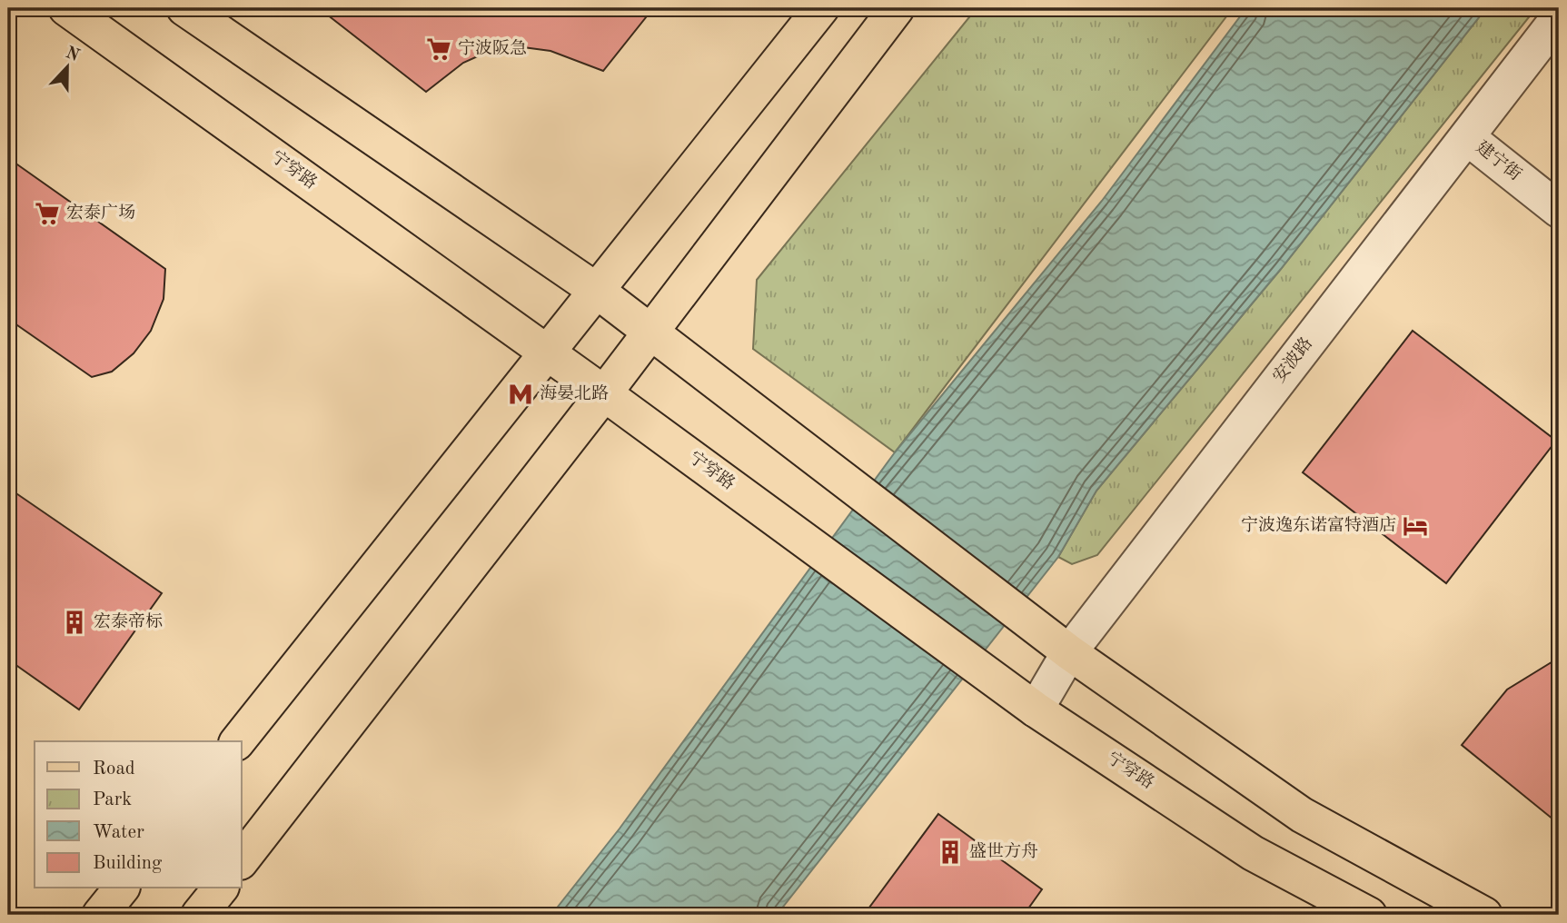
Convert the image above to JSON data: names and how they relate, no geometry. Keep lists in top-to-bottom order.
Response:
{
  "streets": {
    "main road": ["宁穿路"],
    "street": ["建宁街", "安波路"]
  },
  "crossings": [
    ["建宁街", "安波路"],
    ["宁穿路", "安波路"]
  ],
  "places": {
    "supermarket": ["宁波阪急", "宏泰广场"],
    "metro station": ["海晏北路"],
    "hotel": ["宁波逸东诺富特酒店"],
    "building": ["宏泰帝标", "盛世方舟"]
  },
  "legend": [
    "Road",
    "Park",
    "Water",
    "Building"
  ],
  "north": "top"
}
